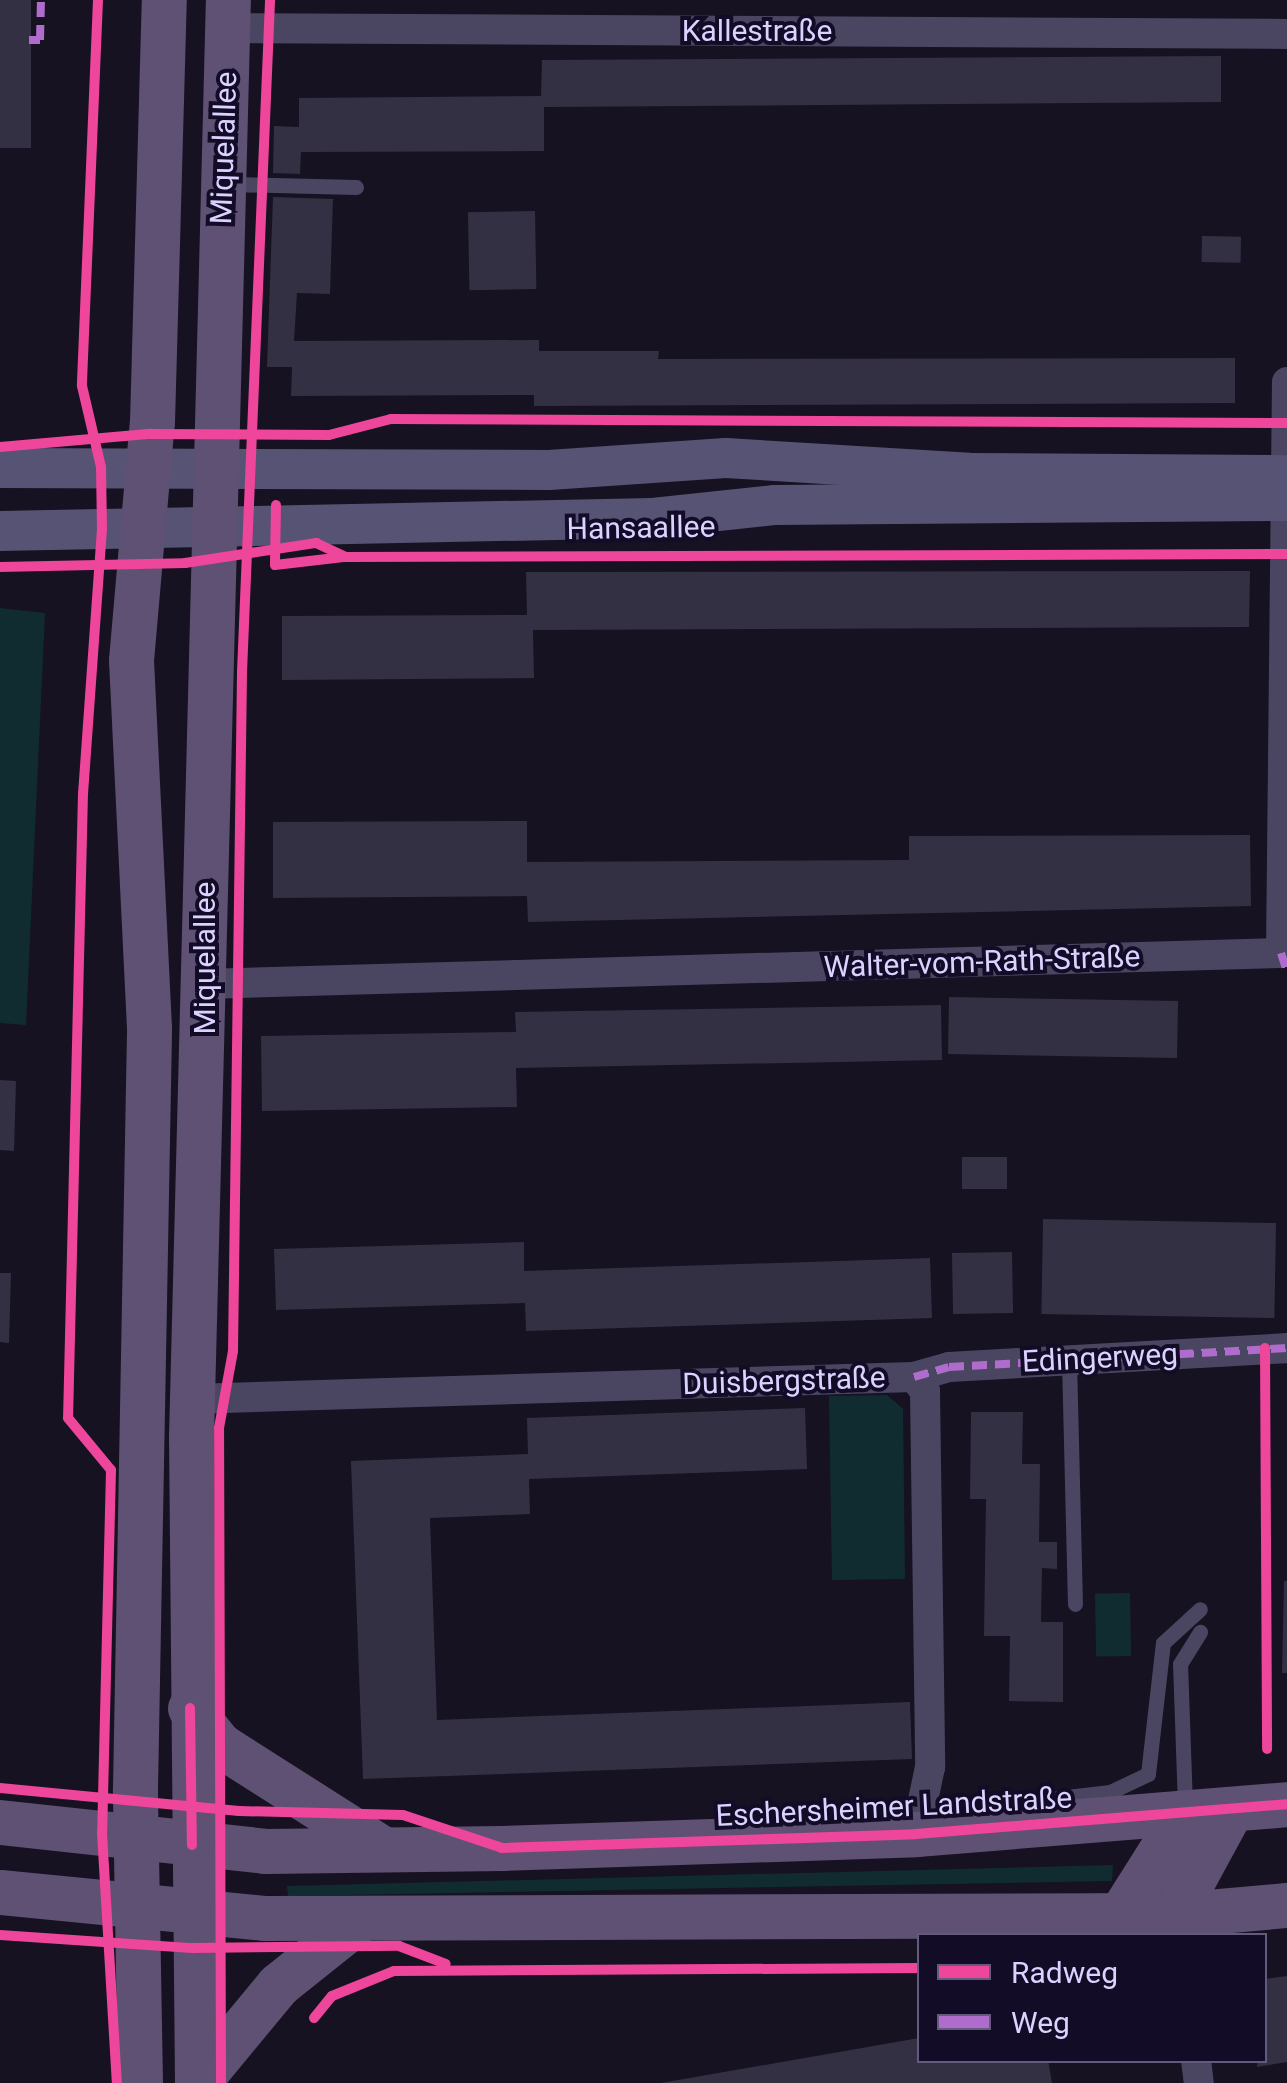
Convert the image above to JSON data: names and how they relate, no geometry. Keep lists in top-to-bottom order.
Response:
{
  "streets": {
    "main road": ["Miquelallee", "Hansaallee", "Eschersheimer Landstraße"],
    "street": [
      "Kallestraße",
      "Walter-vom-Rath-Straße",
      "Edingerweg",
      "Duisbergstraße"
    ]
  },
  "crossings": [
    ["Kallestraße", "Miquelallee"],
    ["Miquelallee", "Hansaallee"],
    ["Miquelallee", "Walter-vom-Rath-Straße"],
    ["Miquelallee", "Duisbergstraße"],
    ["Miquelallee", "Eschersheimer Landstraße"],
    ["Hansaallee", "Walter-vom-Rath-Straße"],
    ["Edingerweg", "Duisbergstraße"],
    ["Duisbergstraße", "Eschersheimer Landstraße"]
  ],
  "legend": ["Radweg", "Weg"]
}
